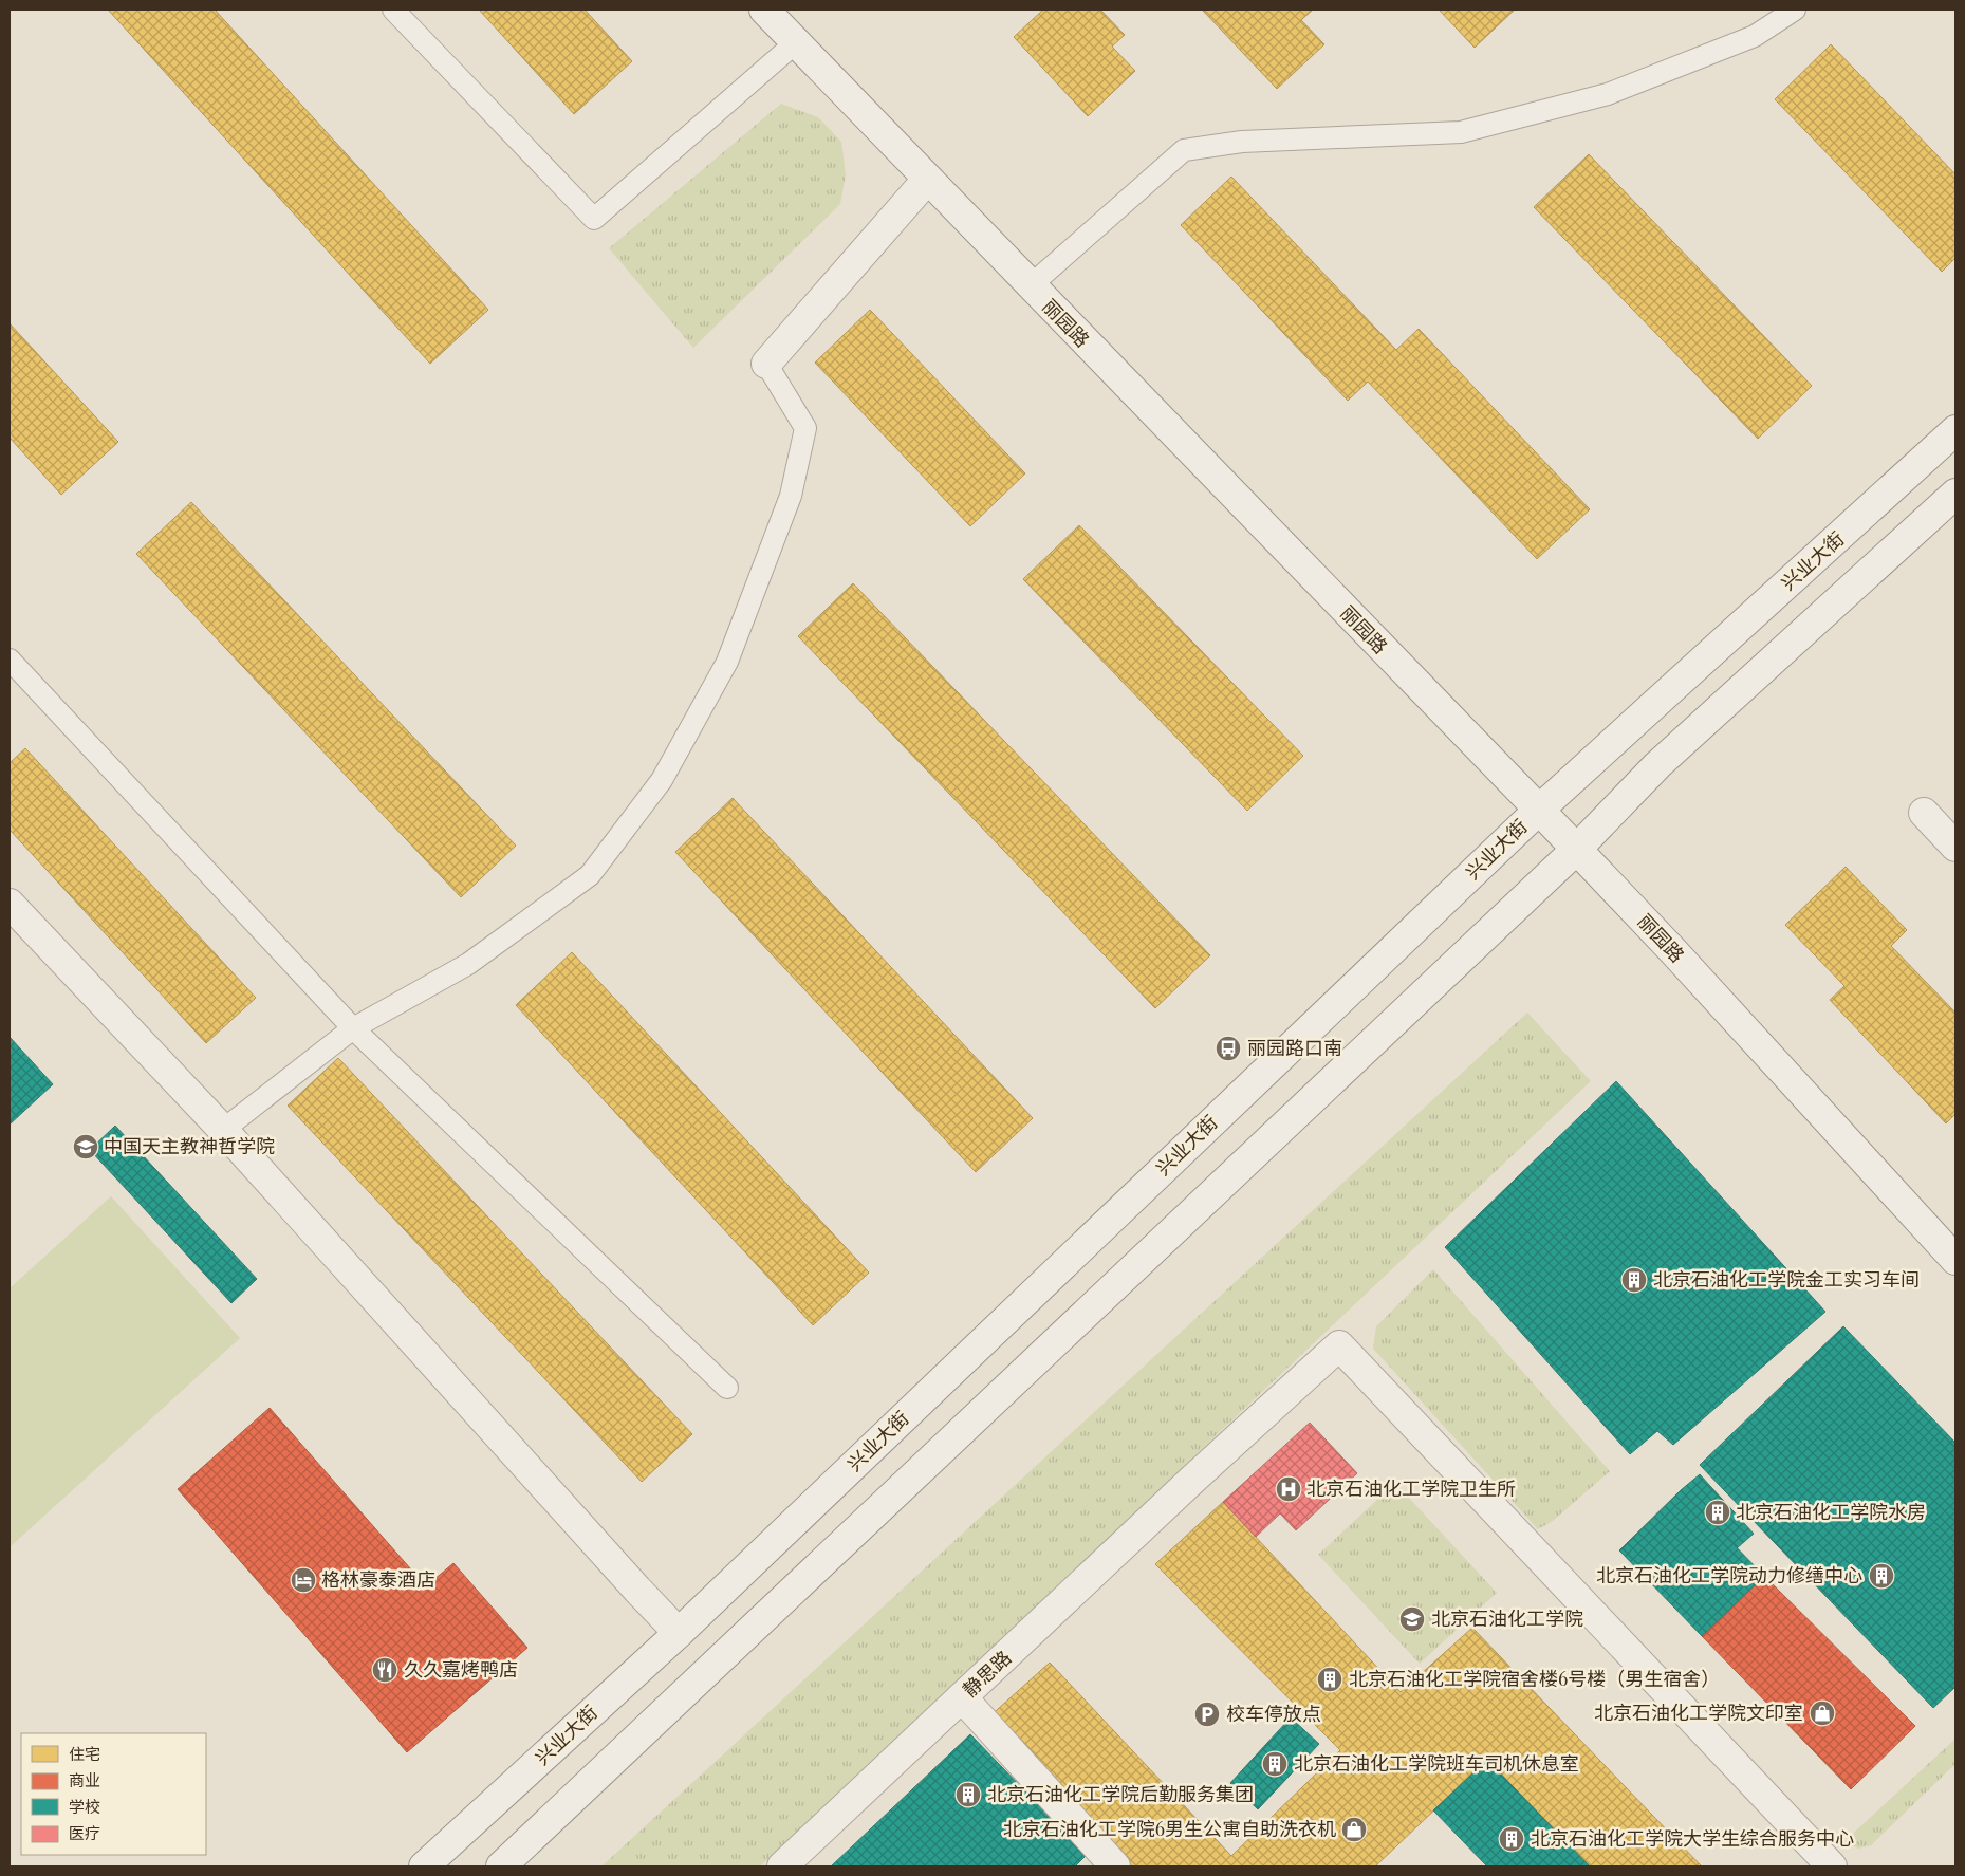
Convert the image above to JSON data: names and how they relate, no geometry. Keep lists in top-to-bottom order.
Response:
{
  "streets": {
    "street": ["丽园路", "兴业大街", "静思路"]
  },
  "crossings": [
    ["丽园路", "兴业大街"]
  ],
  "places": {
    "bus stop": ["丽园路口南"],
    "school or university": ["中国天主教神哲学院", "北京石油化工学院"],
    "building": [
      "北京石油化工学院金工实习车间",
      "北京石油化工学院水房",
      "北京石油化工学院动力修缮中心",
      "北京石油化工学院宿舍楼6号楼（男生宿舍）",
      "北京石油化工学院班车司机休息室",
      "北京石油化工学院后勤服务集团",
      "北京石油化工学院大学生综合服务中心"
    ],
    "hospital": ["北京石油化工学院卫生所"],
    "hotel": ["格林豪泰酒店"],
    "restaurant": ["久久嘉烤鸭店"],
    "shop": ["北京石油化工学院文印室", "北京石油化工学院6男生公寓自助洗衣机"],
    "parking": ["校车停放点"]
  },
  "legend": [
    "住宅",
    "商业",
    "学校",
    "医疗"
  ]
}
